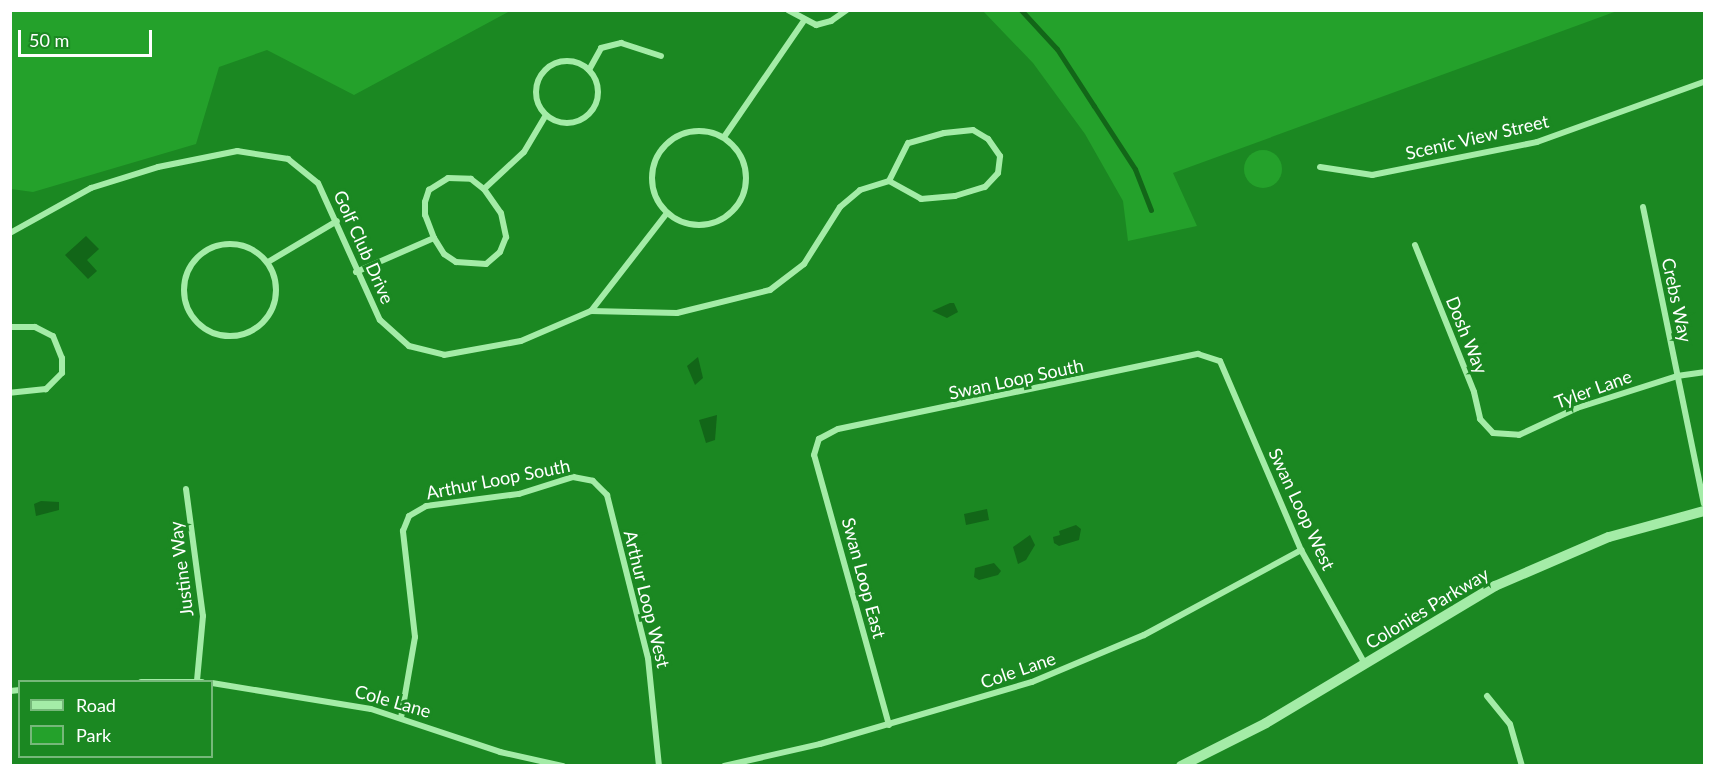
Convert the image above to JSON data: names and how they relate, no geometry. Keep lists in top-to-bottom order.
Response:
{
  "streets": {
    "street": [
      "Scenic View Street",
      "Golf Club Drive",
      "Crebs Way",
      "Dosh Way",
      "Swan Loop South",
      "Tyler Lane",
      "Arthur Loop South",
      "Swan Loop West",
      "Justine Way",
      "Swan Loop East",
      "Arthur Loop West",
      "Colonies Parkway",
      "Cole Lane"
    ]
  },
  "crossings": [
    ["Crebs Way", "Tyler Lane"],
    ["Dosh Way", "Tyler Lane"],
    ["Swan Loop South", "Swan Loop West"],
    ["Swan Loop South", "Swan Loop East"],
    ["Arthur Loop South", "Arthur Loop West"],
    ["Arthur Loop South", "Cole Lane"],
    ["Swan Loop West", "Colonies Parkway"],
    ["Swan Loop West", "Cole Lane"],
    ["Swan Loop East", "Cole Lane"]
  ],
  "legend": ["Road", "Park"],
  "scale_bar": "50 m"
}
